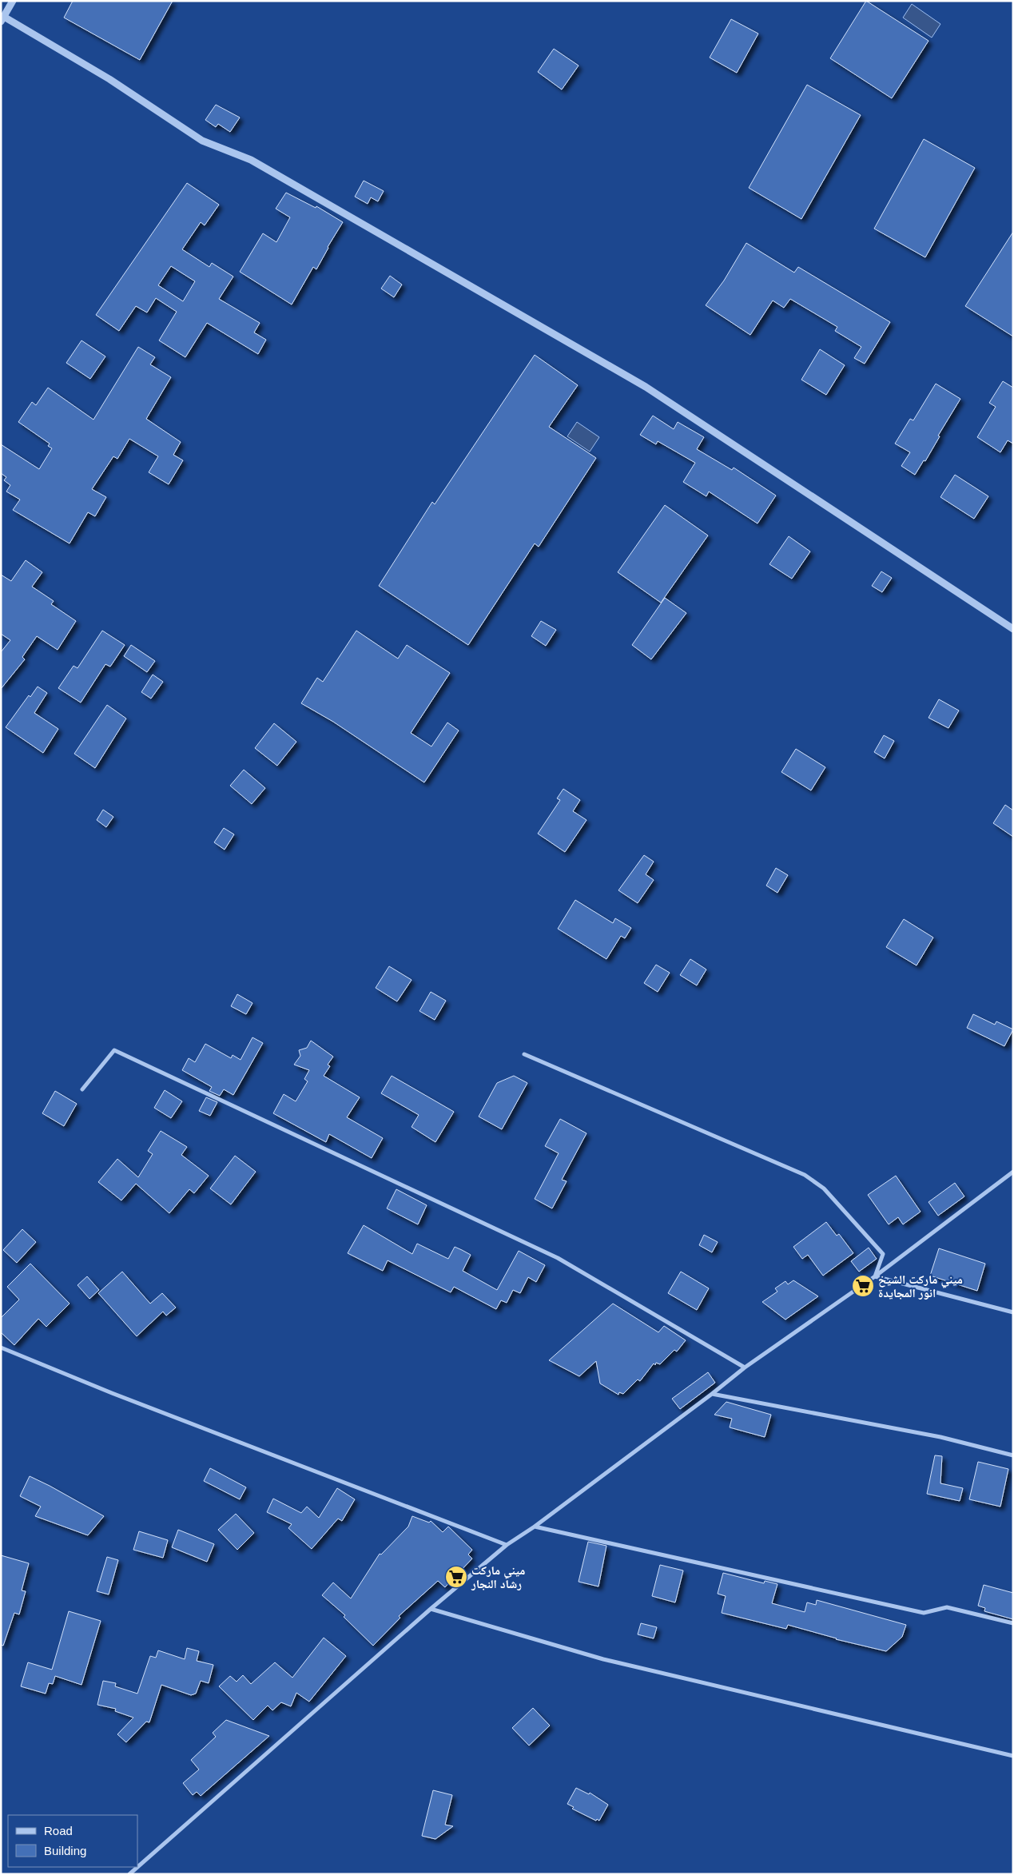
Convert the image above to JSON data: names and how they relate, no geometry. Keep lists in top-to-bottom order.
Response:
{
  "places": {
    "supermarket": ["ميني ماركت الشيخ انور المجايدة", "ميني ماركت رشاد النجار"]
  },
  "legend": ["Road", "Building"]
}
